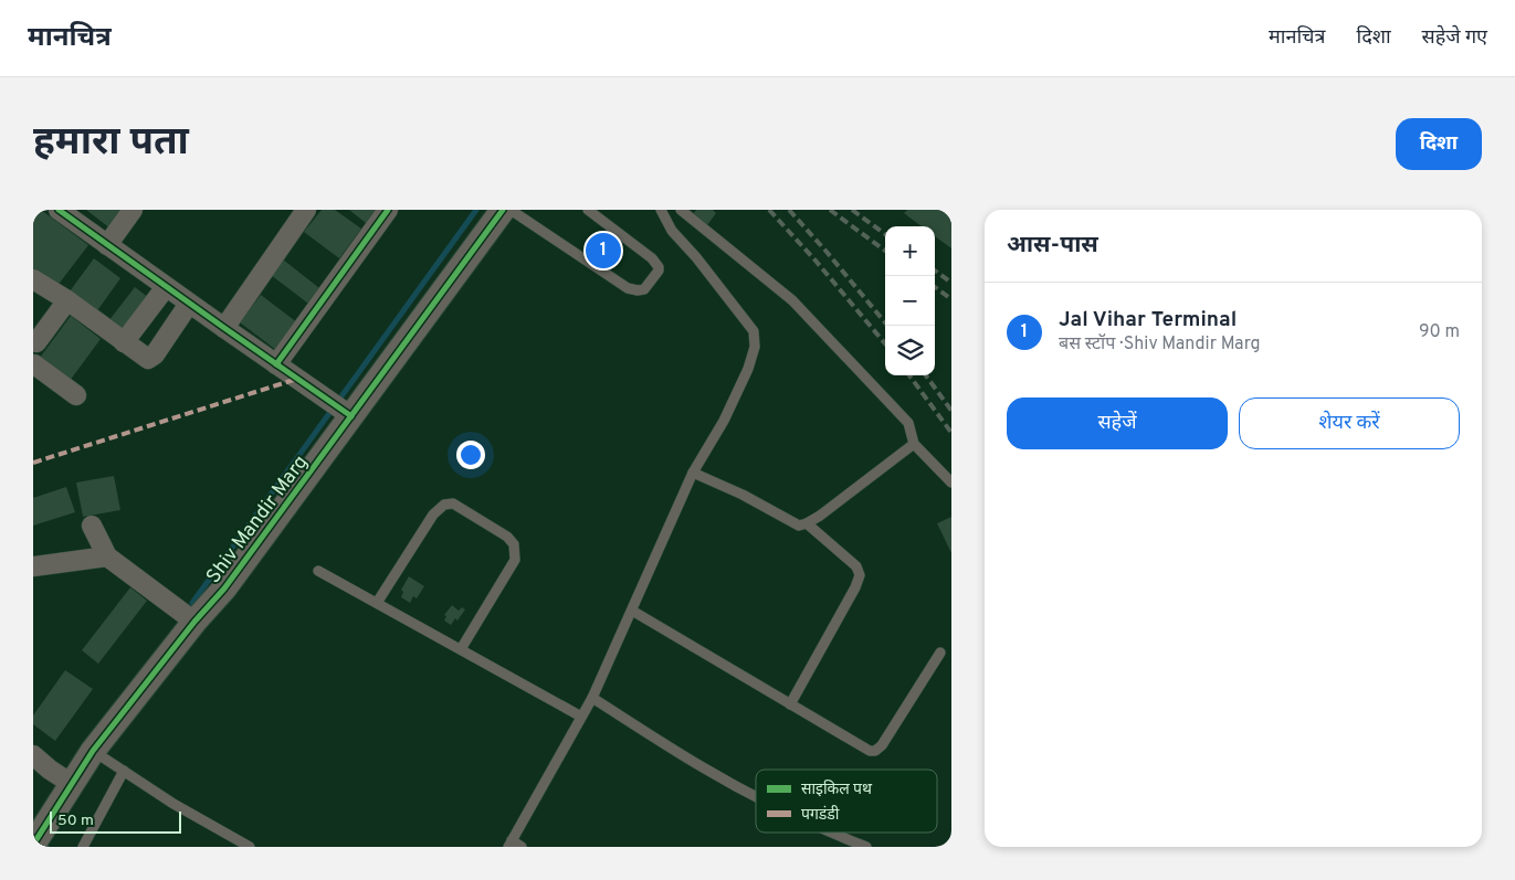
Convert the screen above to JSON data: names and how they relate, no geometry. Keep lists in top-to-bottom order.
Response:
{
  "streets": {
    "street": ["Shiv Mandir Marg"]
  },
  "legend": ["साइकिल पथ", "पगडंडी"],
  "scale_bar": "50 m",
  "page": {
    "header": "मानचित्र",
    "nav": ["मानचित्र", "दिशा", "सहेजे गए"],
    "buttons": [
      "दिशा",
      ["सहेजें", "शेयर करें"]
    ],
    "title": "हमारा पता",
    "heading": "आस-पास",
    "map_buttons": ["+", "−"],
    "pins": "1",
    "list": [
      {
        "mark": "1",
        "name": "Jal Vihar Terminal",
        "note": "बस स्टॉप · Shiv Mandir Marg",
        "value": "90 m"
      }
    ],
    "scale": "50 m"
  }
}
